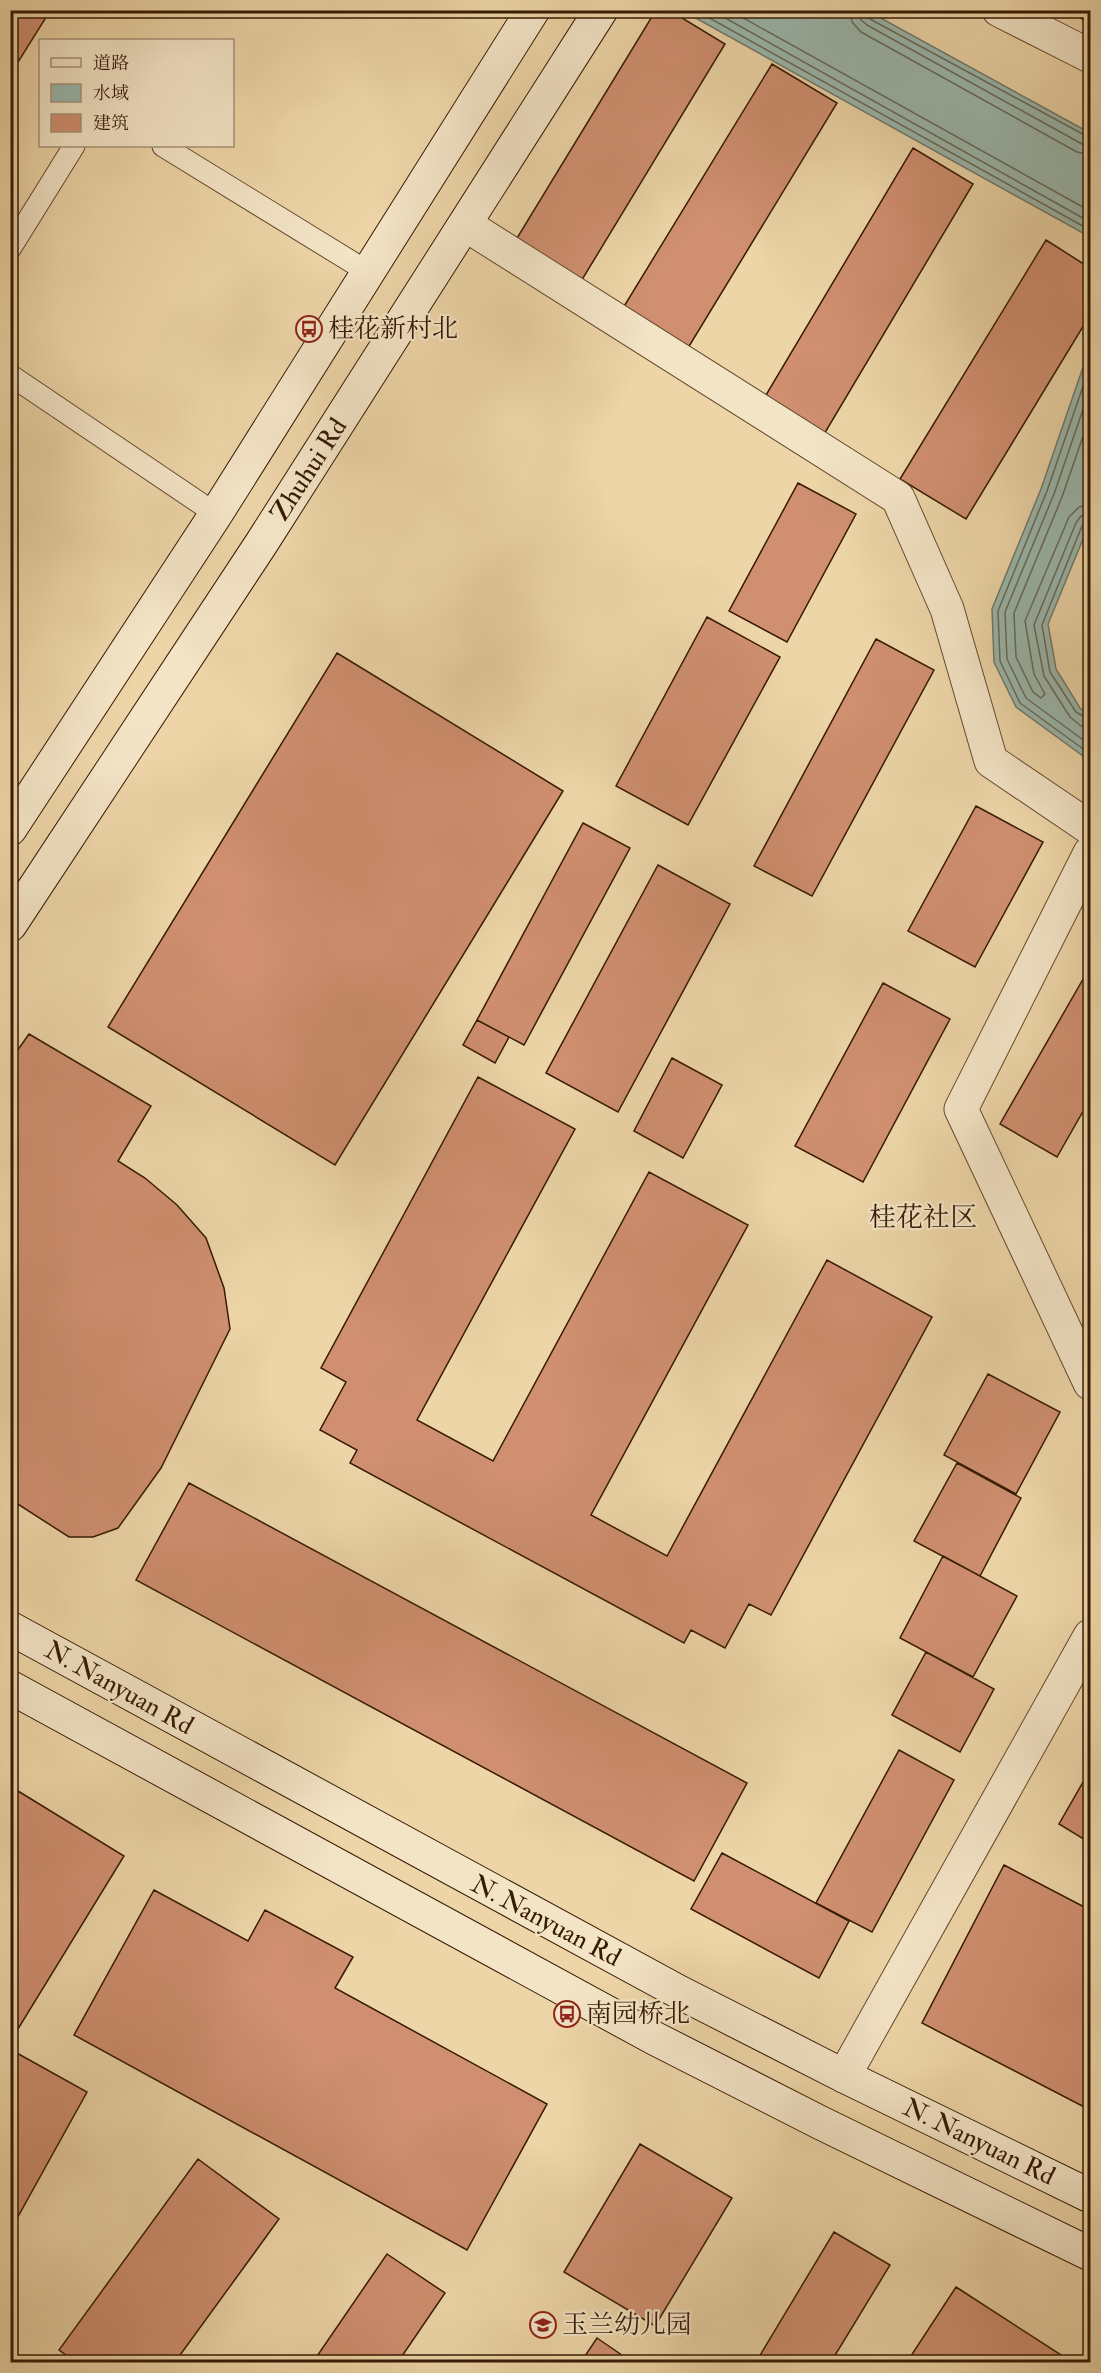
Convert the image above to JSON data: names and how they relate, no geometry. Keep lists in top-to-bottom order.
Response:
{
  "streets": {
    "main road": ["Zhuhui Rd", "N. Nanyuan Rd"]
  },
  "districts": ["桂花社区"],
  "places": {
    "bus stop": ["桂花新村北", "南园桥北"],
    "school or university": ["玉兰幼儿园"]
  },
  "legend": ["道路", "水域", "建筑"]
}
